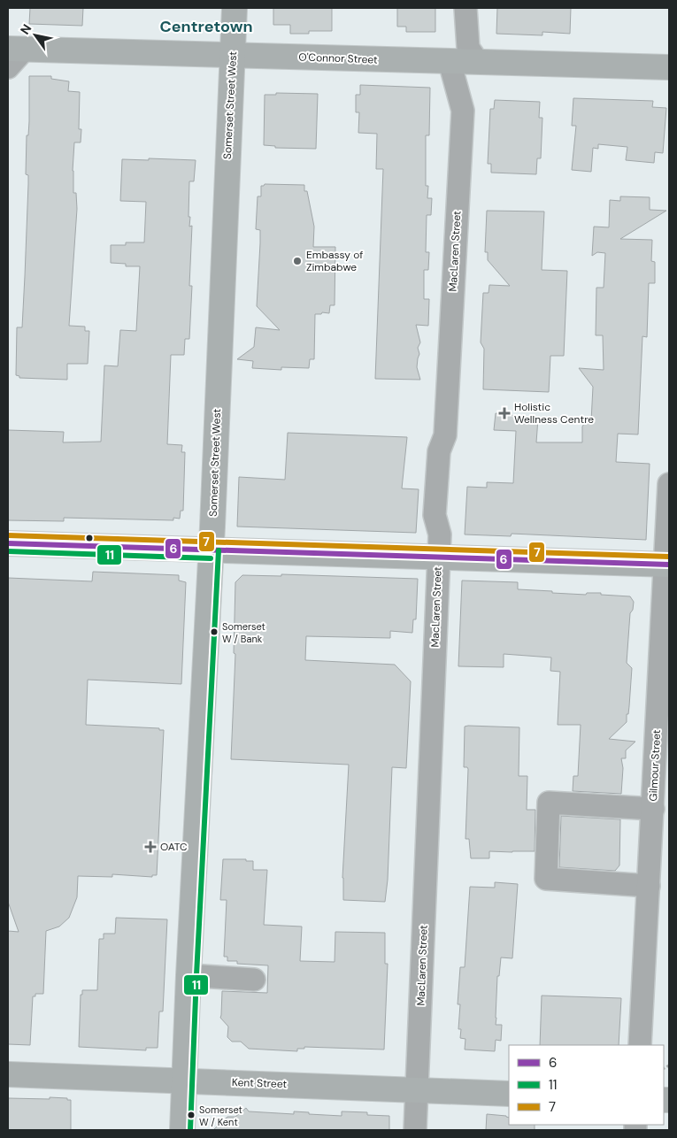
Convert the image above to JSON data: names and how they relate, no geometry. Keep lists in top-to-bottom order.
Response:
{
  "streets": {
    "main road": ["O'Connor Street", "Somerset Street West", "Kent Street"],
    "street": ["MacLaren Street", "Gilmour Street"]
  },
  "crossings": [
    ["O'Connor Street", "Somerset Street West"],
    ["O'Connor Street", "MacLaren Street"],
    ["Somerset Street West", "Kent Street"],
    ["MacLaren Street", "Kent Street"]
  ],
  "districts": ["Centretown"],
  "places": {
    "other": ["Embassy of Zimbabwe", "Somerset W / Bank", "Somerset W / Kent"],
    "health": ["Holistic Wellness Centre", "OATC"]
  },
  "lines": ["transit line 7", "transit line 6", "transit line 11"],
  "legend": ["6", "11", "7"],
  "north": "top left"
}
